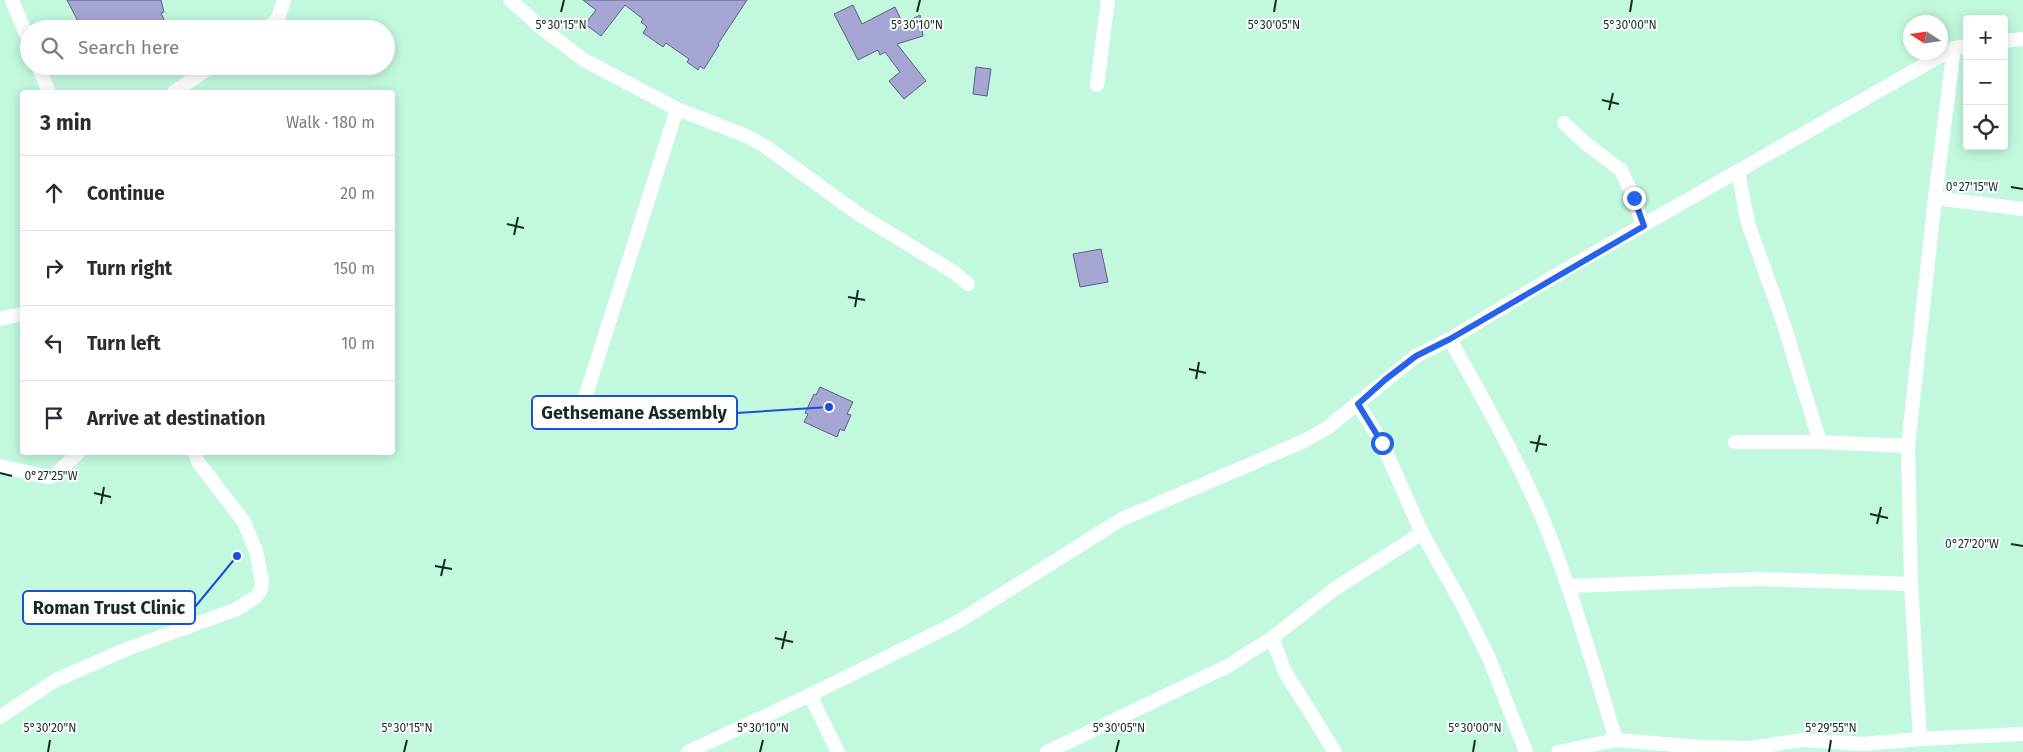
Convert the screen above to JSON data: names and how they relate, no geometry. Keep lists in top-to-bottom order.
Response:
{
  "places": ["Gethsemane Assembly", "Roman Trust Clinic"],
  "north": "left",
  "page": {
    "map_buttons": ["+", "−"],
    "search": "Search here",
    "heading": ["3 min", "Walk · 180 m"],
    "list": [
      ["Continue", "20 m"],
      ["Turn right", "150 m"],
      ["Turn left", "10 m"],
      "Arrive at destination"
    ]
  },
  "coordinates": [
    "5°30'15\"N",
    "5°30'10\"N",
    "5°30'05\"N",
    "5°30'00\"N",
    "0°27'15\"W",
    "0°27'25\"W",
    "0°27'20\"W",
    "5°30'20\"N",
    "5°29'55\"N"
  ]
}
